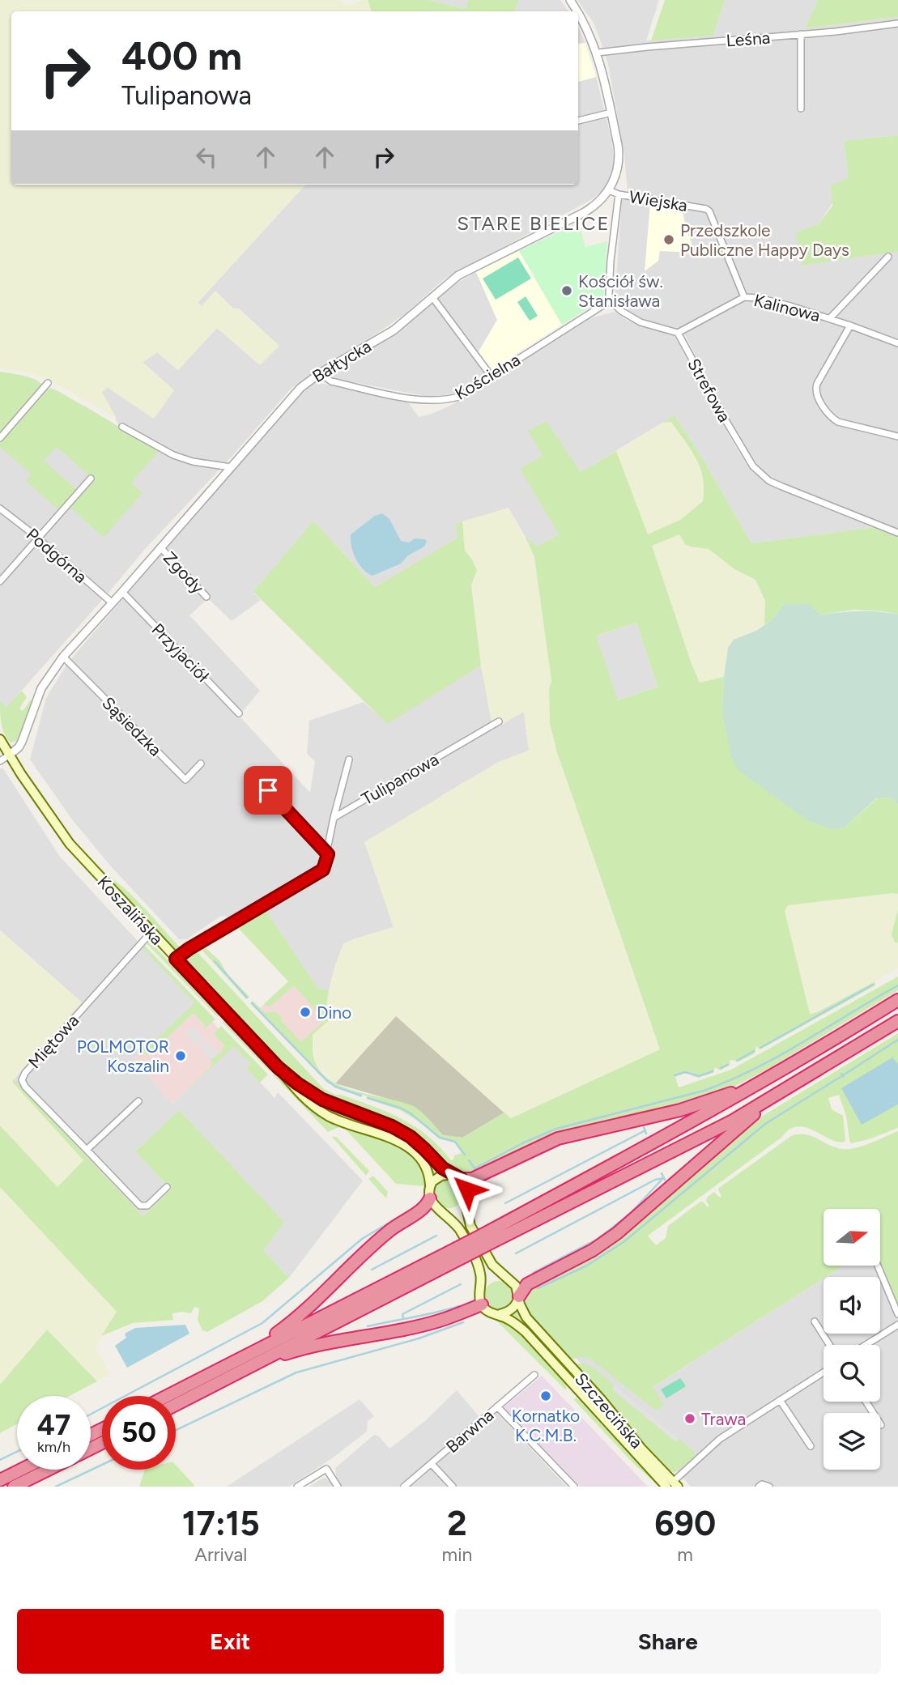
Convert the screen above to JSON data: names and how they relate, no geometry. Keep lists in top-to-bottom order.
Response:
{
  "streets": {
    "main road": ["Koszalińska", "Szczecińska"],
    "street": [
      "Leśna",
      "Wiejska",
      "Kalinowa",
      "Bałtycka",
      "Kościelna",
      "Strefowa",
      "Podgórna",
      "Zgody",
      "Przyjaciół",
      "Sąsiedzka",
      "Tulipanowa",
      "Miętowa",
      "Barwna"
    ]
  },
  "crossings": [
    ["Leśna", "Bałtycka"],
    ["Wiejska", "Kalinowa"],
    ["Wiejska", "Bałtycka"],
    ["Wiejska", "Kościelna"],
    ["Wiejska", "Strefowa"],
    ["Kalinowa", "Kościelna"],
    ["Kalinowa", "Strefowa"],
    ["Bałtycka", "Kościelna"],
    ["Bałtycka", "Podgórna"],
    ["Bałtycka", "Zgody"],
    ["Bałtycka", "Przyjaciół"],
    ["Bałtycka", "Sąsiedzka"],
    ["Bałtycka", "Koszalińska"],
    ["Kościelna", "Strefowa"],
    ["Koszalińska", "Miętowa"],
    ["Koszalińska", "Szczecińska"]
  ],
  "districts": ["STARE BIELICE"],
  "places": [
    "Przedszkole Publiczne Happy Days",
    "Kościół św. Stanisława",
    "Dino",
    "POLMOTOR Koszalin",
    "Kornatko K.C.M.B.",
    "Trawa"
  ],
  "north": "right",
  "page": {
    "turn": ["400 m", "Tulipanowa"],
    "speed": "47 km/h",
    "limit": "50",
    "eta": [
      "17:15",
      "Arrival",
      "2",
      "min",
      "690",
      "m"
    ],
    "buttons": ["Exit", "Share"]
  }
}
